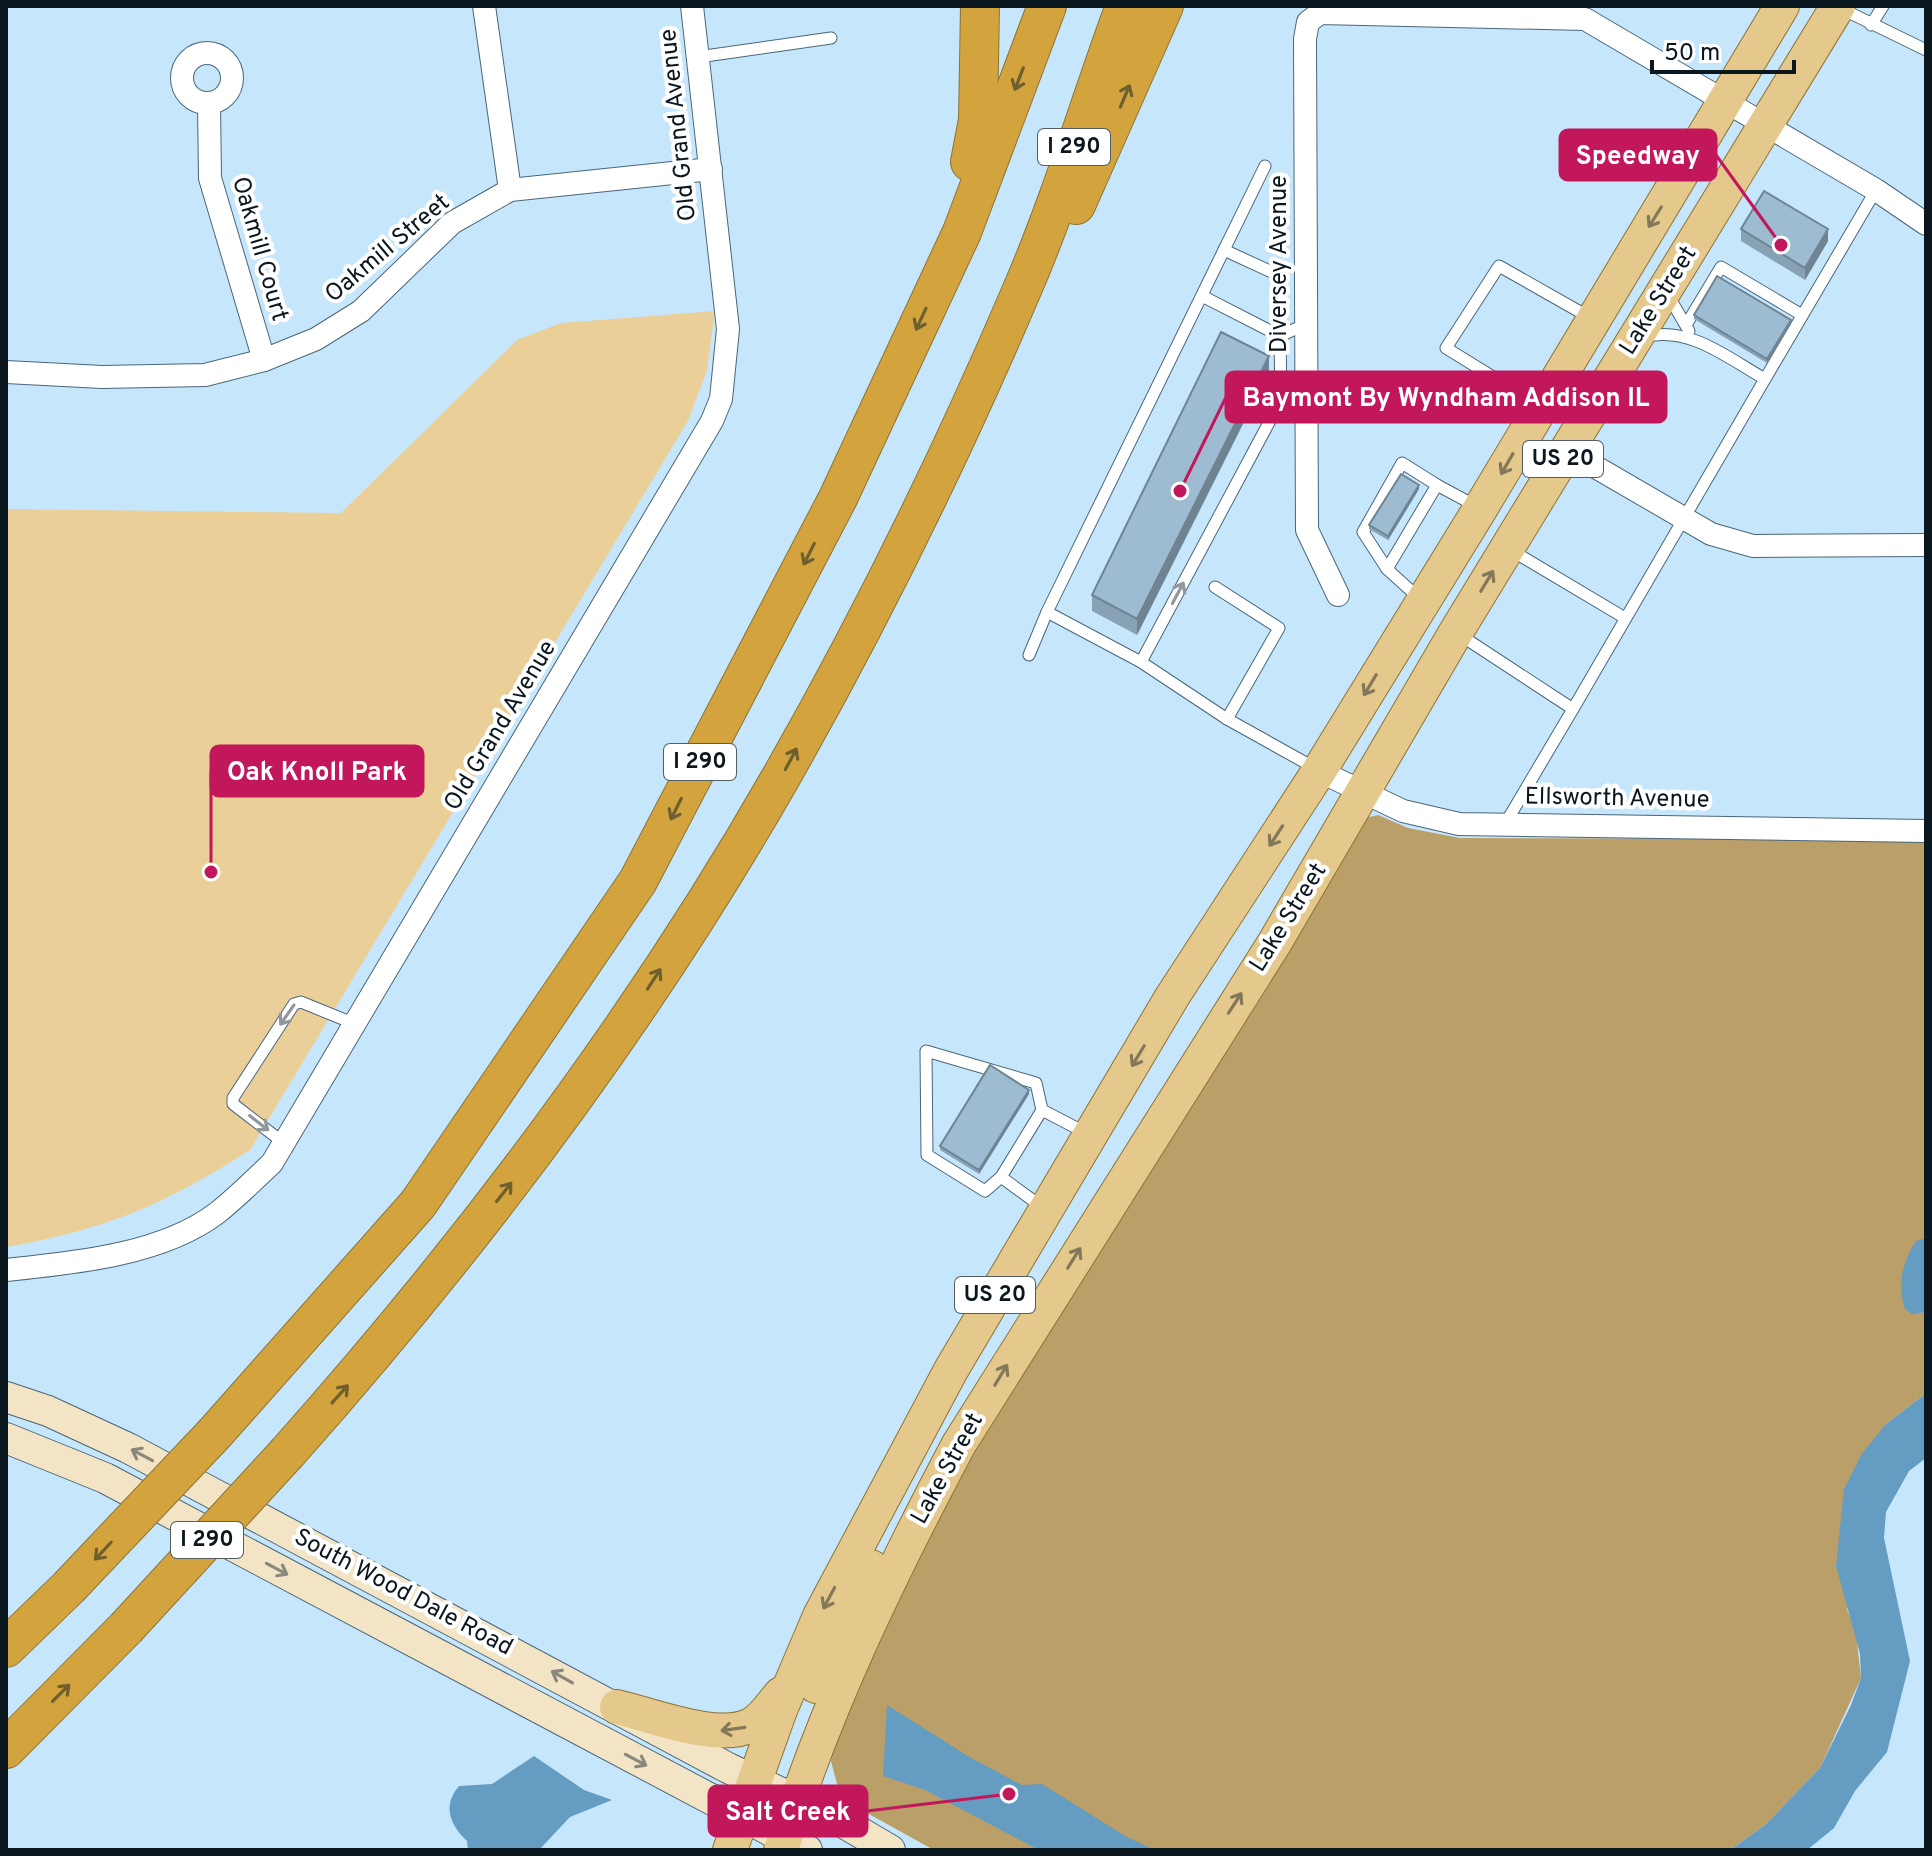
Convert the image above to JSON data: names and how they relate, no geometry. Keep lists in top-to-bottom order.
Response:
{
  "streets": {
    "highway": ["I 290"],
    "main road": ["Lake Street", "US 20", "South Wood Dale Road"],
    "street": [
      "Old Grand Avenue",
      "Oakmill Court",
      "Oakmill Street",
      "Diversey Avenue",
      "Ellsworth Avenue"
    ]
  },
  "crossings": [
    ["Old Grand Avenue", "Oakmill Street"],
    ["Oakmill Court", "Oakmill Street"],
    ["Lake Street", "Ellsworth Avenue"],
    ["Lake Street", "South Wood Dale Road"]
  ],
  "places": [
    "Speedway",
    "Baymont By Wyndham Addison IL",
    "Oak Knoll Park",
    "Salt Creek"
  ],
  "scale_bar": "50 m"
}
